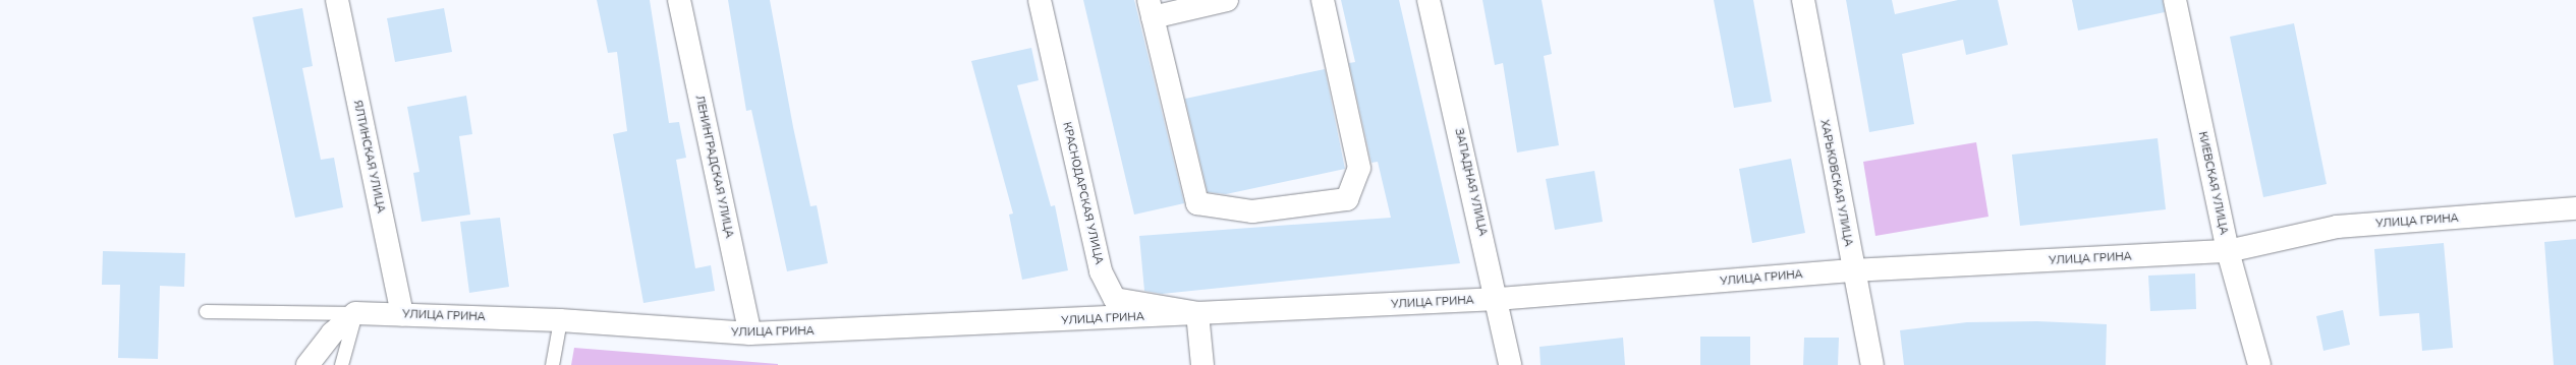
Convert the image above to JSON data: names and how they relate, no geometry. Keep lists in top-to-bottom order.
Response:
{
  "streets": {
    "street": [
      "ЯЛТИНСКАЯ УЛИЦА",
      "ЛЕНИНГРАДСКАЯ УЛИЦА",
      "ЗАПАДНАЯ УЛИЦА",
      "ХАРЬКОВСКАЯ УЛИЦА",
      "КИЕВСКАЯ УЛИЦА",
      "КРАСНОДАРСКАЯ УЛИЦА",
      "УЛИЦА ГРИНА"
    ]
  },
  "crossings": [
    ["ЯЛТИНСКАЯ УЛИЦА", "УЛИЦА ГРИНА"],
    ["ЛЕНИНГРАДСКАЯ УЛИЦА", "УЛИЦА ГРИНА"],
    ["ЗАПАДНАЯ УЛИЦА", "УЛИЦА ГРИНА"],
    ["ХАРЬКОВСКАЯ УЛИЦА", "УЛИЦА ГРИНА"],
    ["КИЕВСКАЯ УЛИЦА", "УЛИЦА ГРИНА"],
    ["КРАСНОДАРСКАЯ УЛИЦА", "УЛИЦА ГРИНА"]
  ]
}
